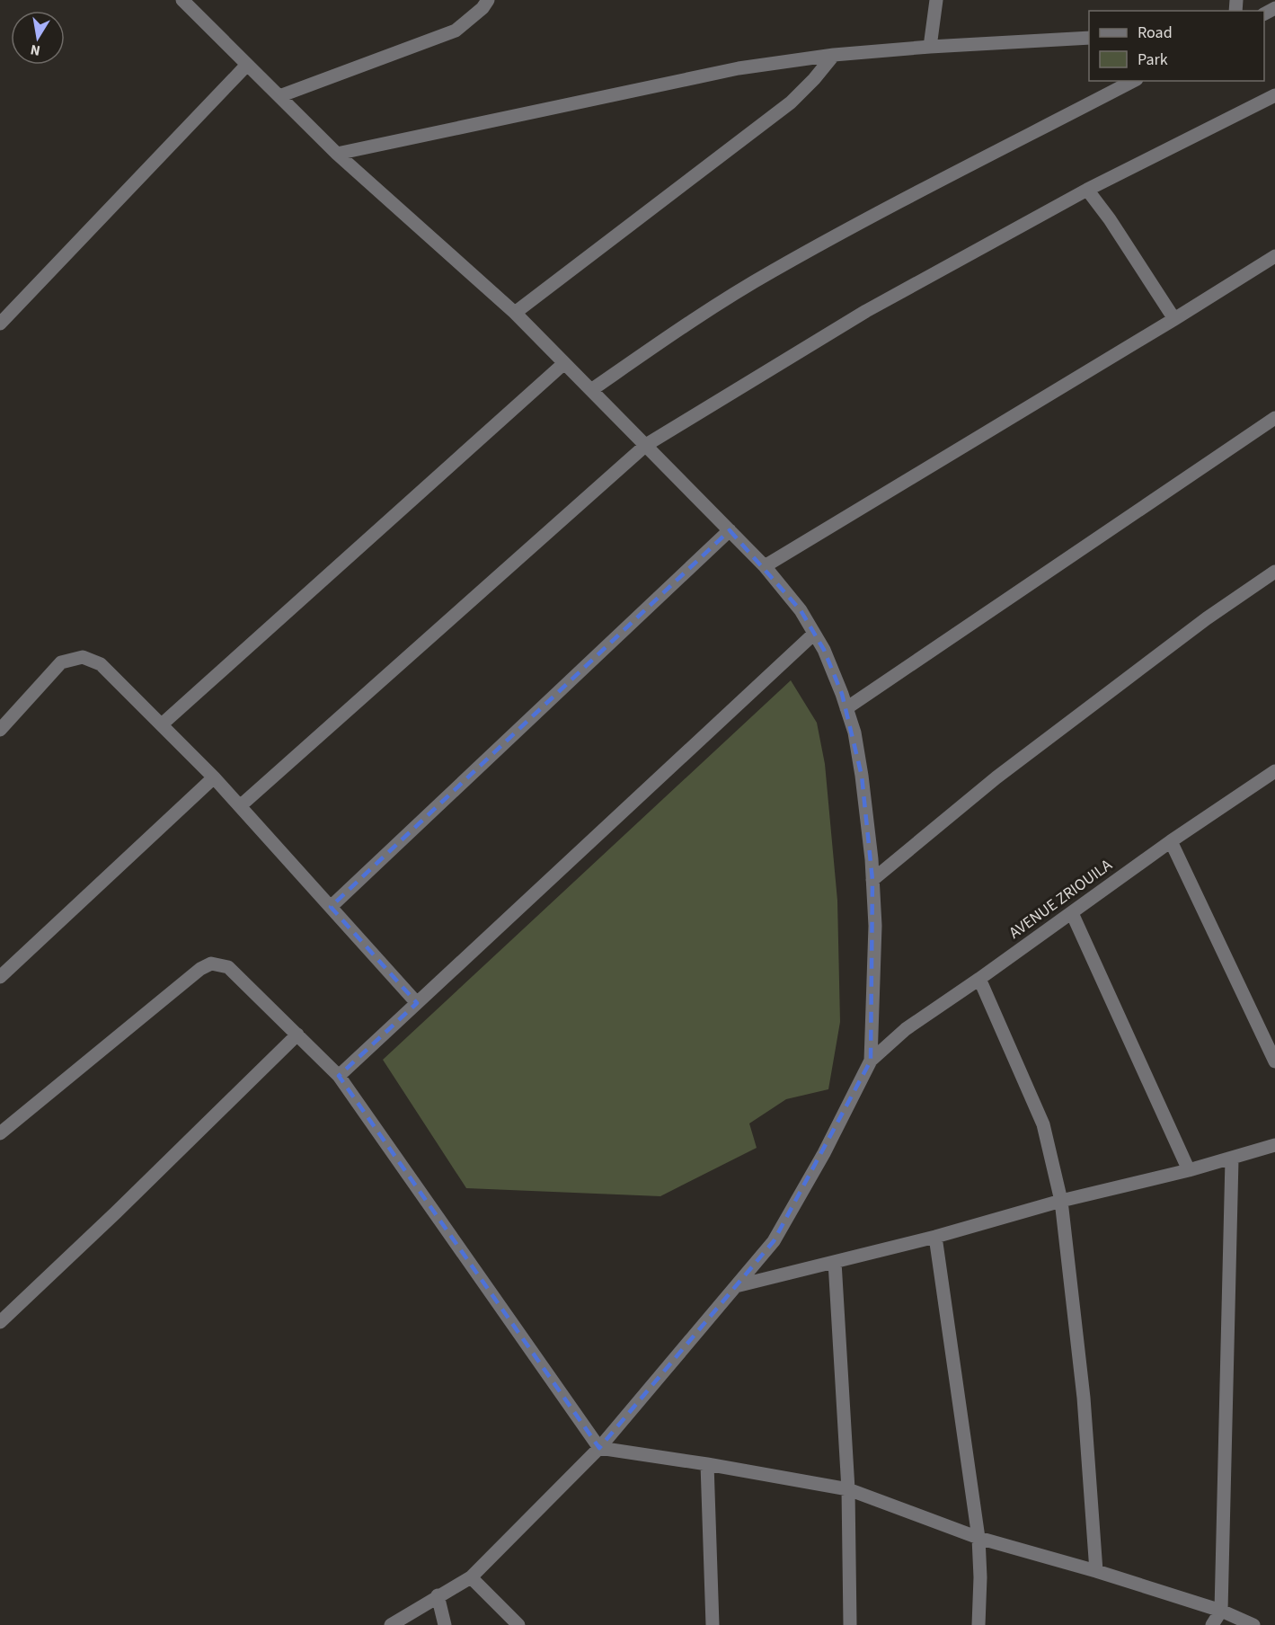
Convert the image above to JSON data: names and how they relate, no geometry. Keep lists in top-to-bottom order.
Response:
{
  "streets": {
    "street": ["AVENUE ZRIOUILA"]
  },
  "legend": ["Road", "Park"],
  "north": "bottom"
}
